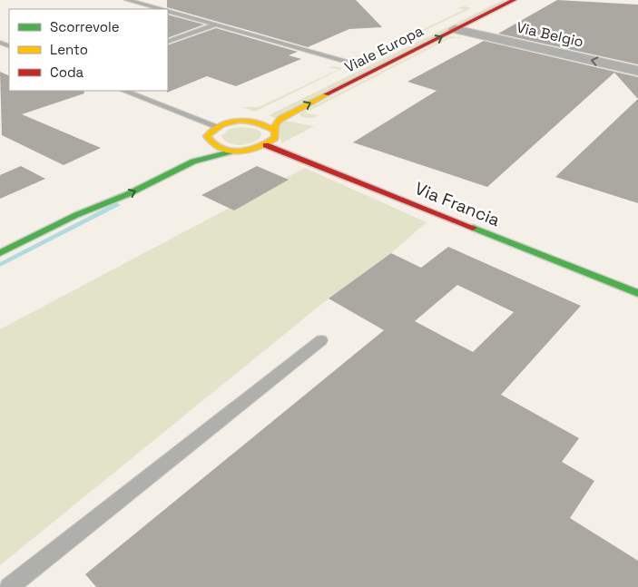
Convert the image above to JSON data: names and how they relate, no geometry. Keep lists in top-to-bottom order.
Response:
{
  "streets": {
    "street": ["Via Belgio", "Viale Europa", "Via Francia"]
  },
  "crossings": [
    ["Via Belgio", "Viale Europa"],
    ["Viale Europa", "Via Francia"]
  ],
  "one_way": ["Via Belgio"],
  "legend": ["Scorrevole", "Lento", "Coda"]
}
